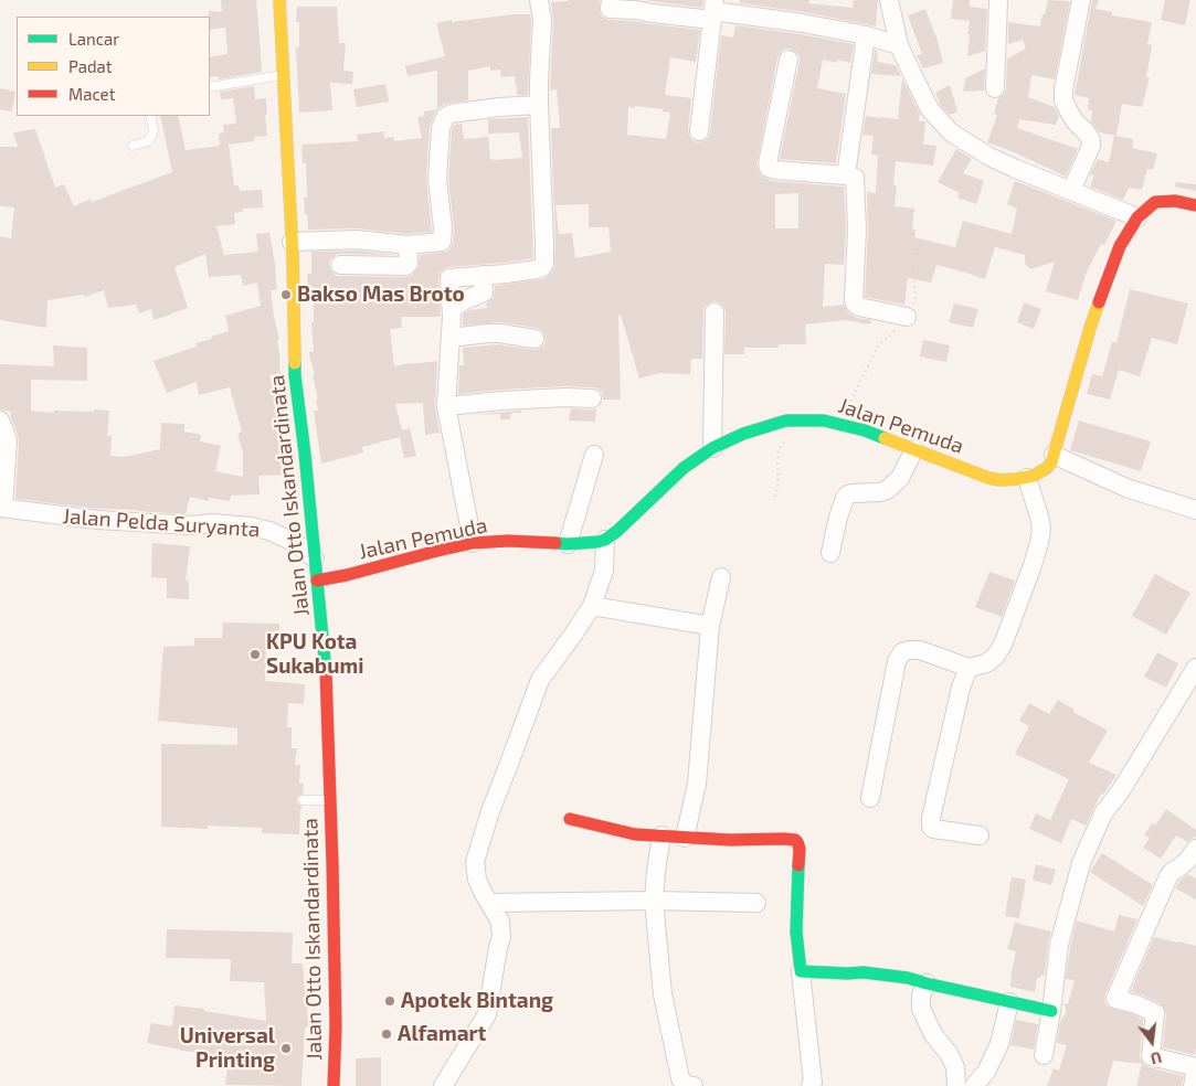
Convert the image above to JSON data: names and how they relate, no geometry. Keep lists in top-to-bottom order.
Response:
{
  "streets": {
    "street": ["Jalan Pemuda", "Jalan Otto Iskandardinata", "Jalan Pelda Suryanta"]
  },
  "crossings": [
    ["Jalan Pemuda", "Jalan Otto Iskandardinata"],
    ["Jalan Otto Iskandardinata", "Jalan Pelda Suryanta"]
  ],
  "places": [
    "Bakso Mas Broto",
    "KPU Kota Sukabumi",
    "Apotek Bintang",
    "Alfamart",
    "Universal Printing"
  ],
  "legend": ["Lancar", "Padat", "Macet"],
  "north": "bottom"
}
